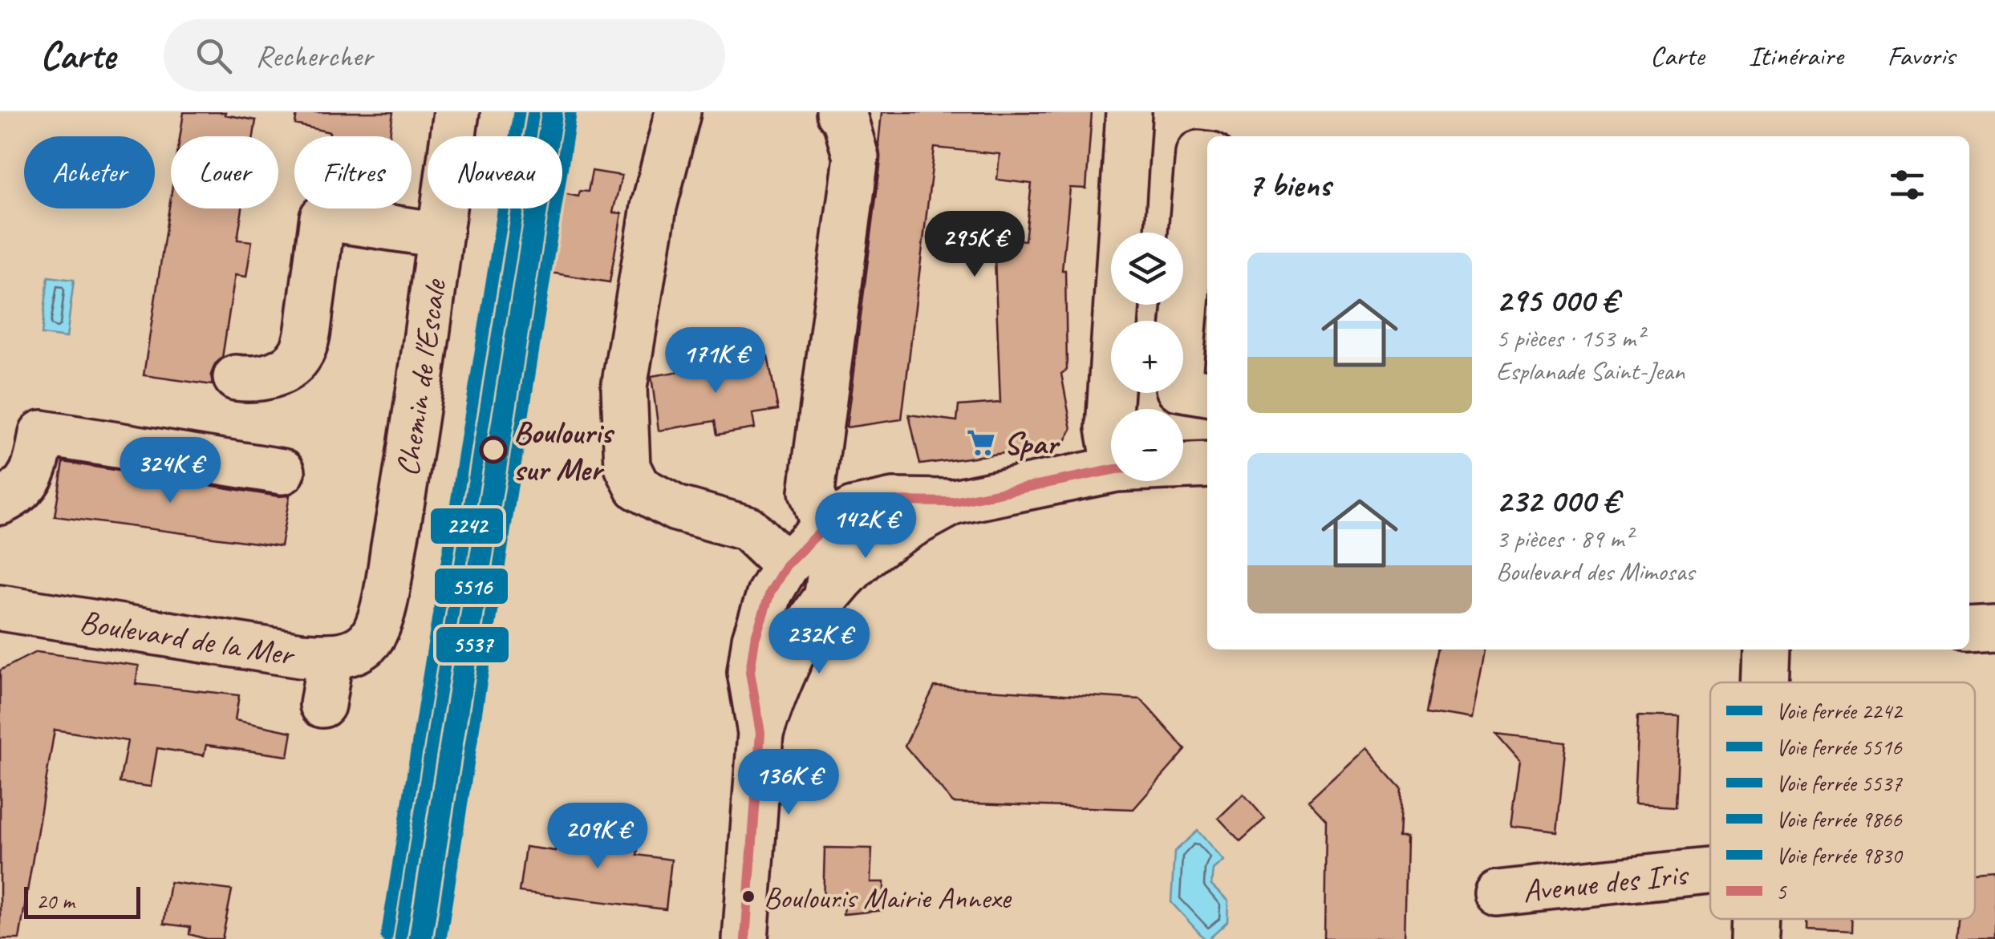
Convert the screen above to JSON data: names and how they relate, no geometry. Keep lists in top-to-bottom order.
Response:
{
  "streets": {
    "street": ["Chemin de l'Escale", "Boulevard de la Mer", "Avenue des Iris"]
  },
  "crossings": [
    ["Chemin de l'Escale", "Boulevard de la Mer"]
  ],
  "places": {
    "supermarket": ["Spar"],
    "other": ["Boulouris sur Mer", "Boulouris Mairie Annexe"]
  },
  "lines": [
    "rail line 2242",
    "rail line 5537",
    "rail line 9866",
    "rail line 5516",
    "rail line 9830",
    "transit line 5"
  ],
  "legend": [
    "Voie ferrée 2242",
    "Voie ferrée 5516",
    "Voie ferrée 5537",
    "Voie ferrée 9866",
    "Voie ferrée 9830",
    "5"
  ],
  "scale_bar": "20 m",
  "page": {
    "header": "Carte",
    "search": "Rechercher",
    "nav": ["Carte", "Itinéraire", "Favoris"],
    "chip": [
      "Acheter",
      "Louer",
      "Filtres",
      "Nouveau"
    ],
    "heading": "7 biens",
    "price": [
      "295K €",
      "171K €",
      "324K €",
      "142K €",
      "232K €",
      "136K €",
      "209K €"
    ],
    "map_buttons": ["+", "−"],
    "list": [
      {
        "name": "295 000 €",
        "note": "5 pièces · 153 m² · Esplanade Saint-Jean"
      },
      {
        "name": "232 000 €",
        "note": "3 pièces · 89 m² · Boulevard des Mimosas"
      }
    ],
    "scale": "20 m"
  }
}
